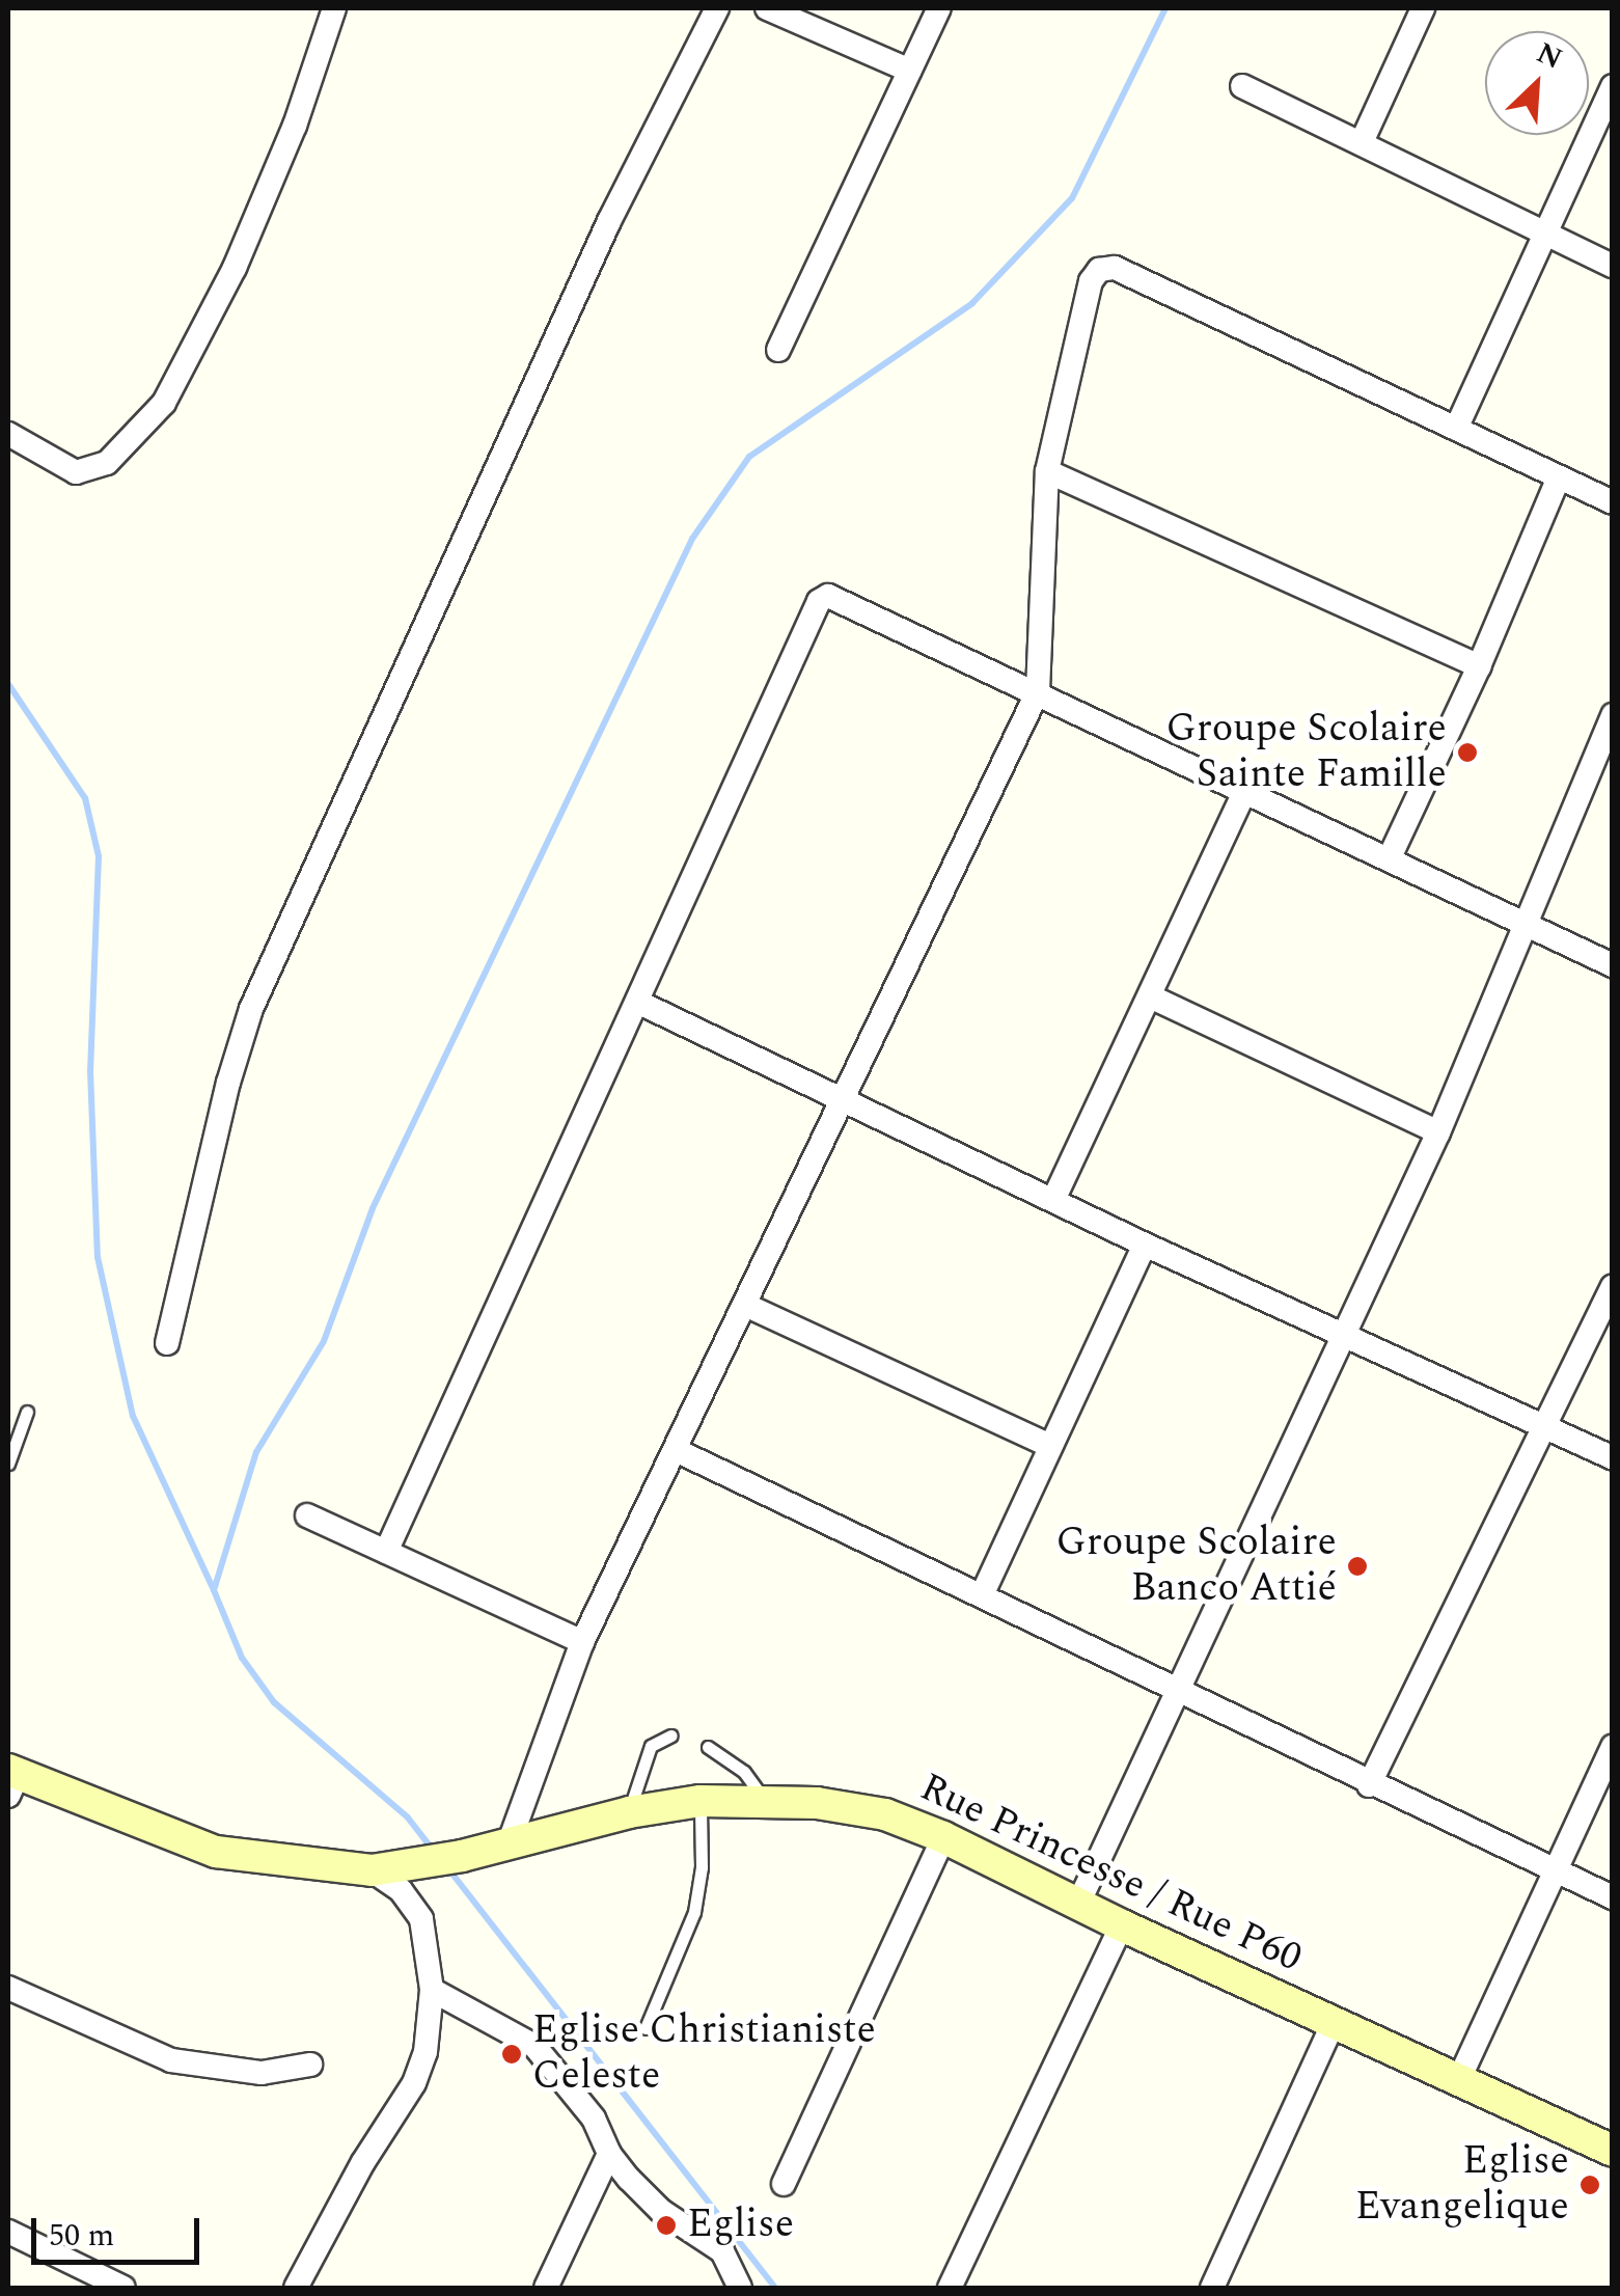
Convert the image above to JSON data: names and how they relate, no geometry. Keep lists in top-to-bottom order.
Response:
{
  "streets": {
    "street": ["Rue Princesse / Rue P60"]
  },
  "places": [
    "Groupe Scolaire Sainte Famille",
    "Groupe Scolaire Banco Attié",
    "Eglise Christianiste Celeste",
    "Eglise Evangelique",
    "Eglise"
  ],
  "scale_bar": "50 m",
  "north": "top right"
}
